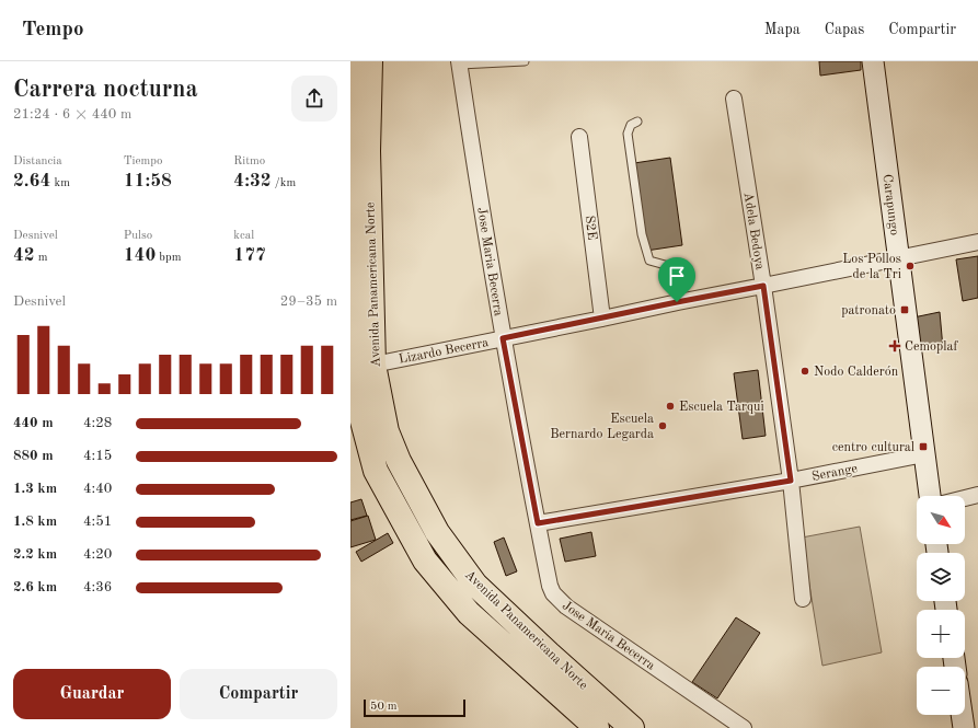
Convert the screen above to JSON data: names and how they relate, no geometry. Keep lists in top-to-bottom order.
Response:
{
  "streets": {
    "highway": ["Avenida Panamericana Norte"],
    "street": [
      "Carapungo",
      "S2E",
      "Adela Bedoya",
      "Jose Maria Becerra",
      "Lizardo Becerra",
      "Serange"
    ]
  },
  "crossings": [
    ["Carapungo", "Lizardo Becerra"],
    ["Carapungo", "Serange"],
    ["S2E", "Lizardo Becerra"],
    ["Adela Bedoya", "Lizardo Becerra"],
    ["Adela Bedoya", "Serange"],
    ["Jose Maria Becerra", "Lizardo Becerra"],
    ["Jose Maria Becerra", "Serange"],
    ["Avenida Panamericana Norte", "Lizardo Becerra"]
  ],
  "places": {
    "other": [
      "Los Pollos de la Tri",
      "Nodo Calderón",
      "Escuela Tarqui",
      "Escuela Bernardo Legarda"
    ],
    "transit": ["patronato", "centro cultural"],
    "health": ["Cemoplaf"]
  },
  "scale_bar": "50 m",
  "north": "bottom right",
  "page": {
    "header": "Tempo",
    "nav": ["Mapa", "Capas", "Compartir"],
    "heading": ["Carrera nocturna", "21:24 · 6 × 440 m"],
    "stats": [
      ["Distancia", "2.64 km"],
      ["Tiempo", "11:58"],
      ["Ritmo", "4:32 /km"],
      ["Desnivel", "42 m"],
      ["Pulso", "140 bpm"],
      ["kcal", "177"]
    ],
    "chart": ["Desnivel", "29–35 m"],
    "list": [
      {
        "name": "440 m",
        "note": "4:28"
      },
      {
        "name": "880 m",
        "note": "4:15"
      },
      {
        "name": "1.3 km",
        "note": "4:40"
      },
      {
        "name": "1.8 km",
        "note": "4:51"
      },
      {
        "name": "2.2 km",
        "note": "4:20"
      },
      {
        "name": "2.6 km",
        "note": "4:36"
      }
    ],
    "map_buttons": ["+", "−"],
    "buttons": ["Guardar", "Compartir"],
    "scale": "50 m"
  }
}
